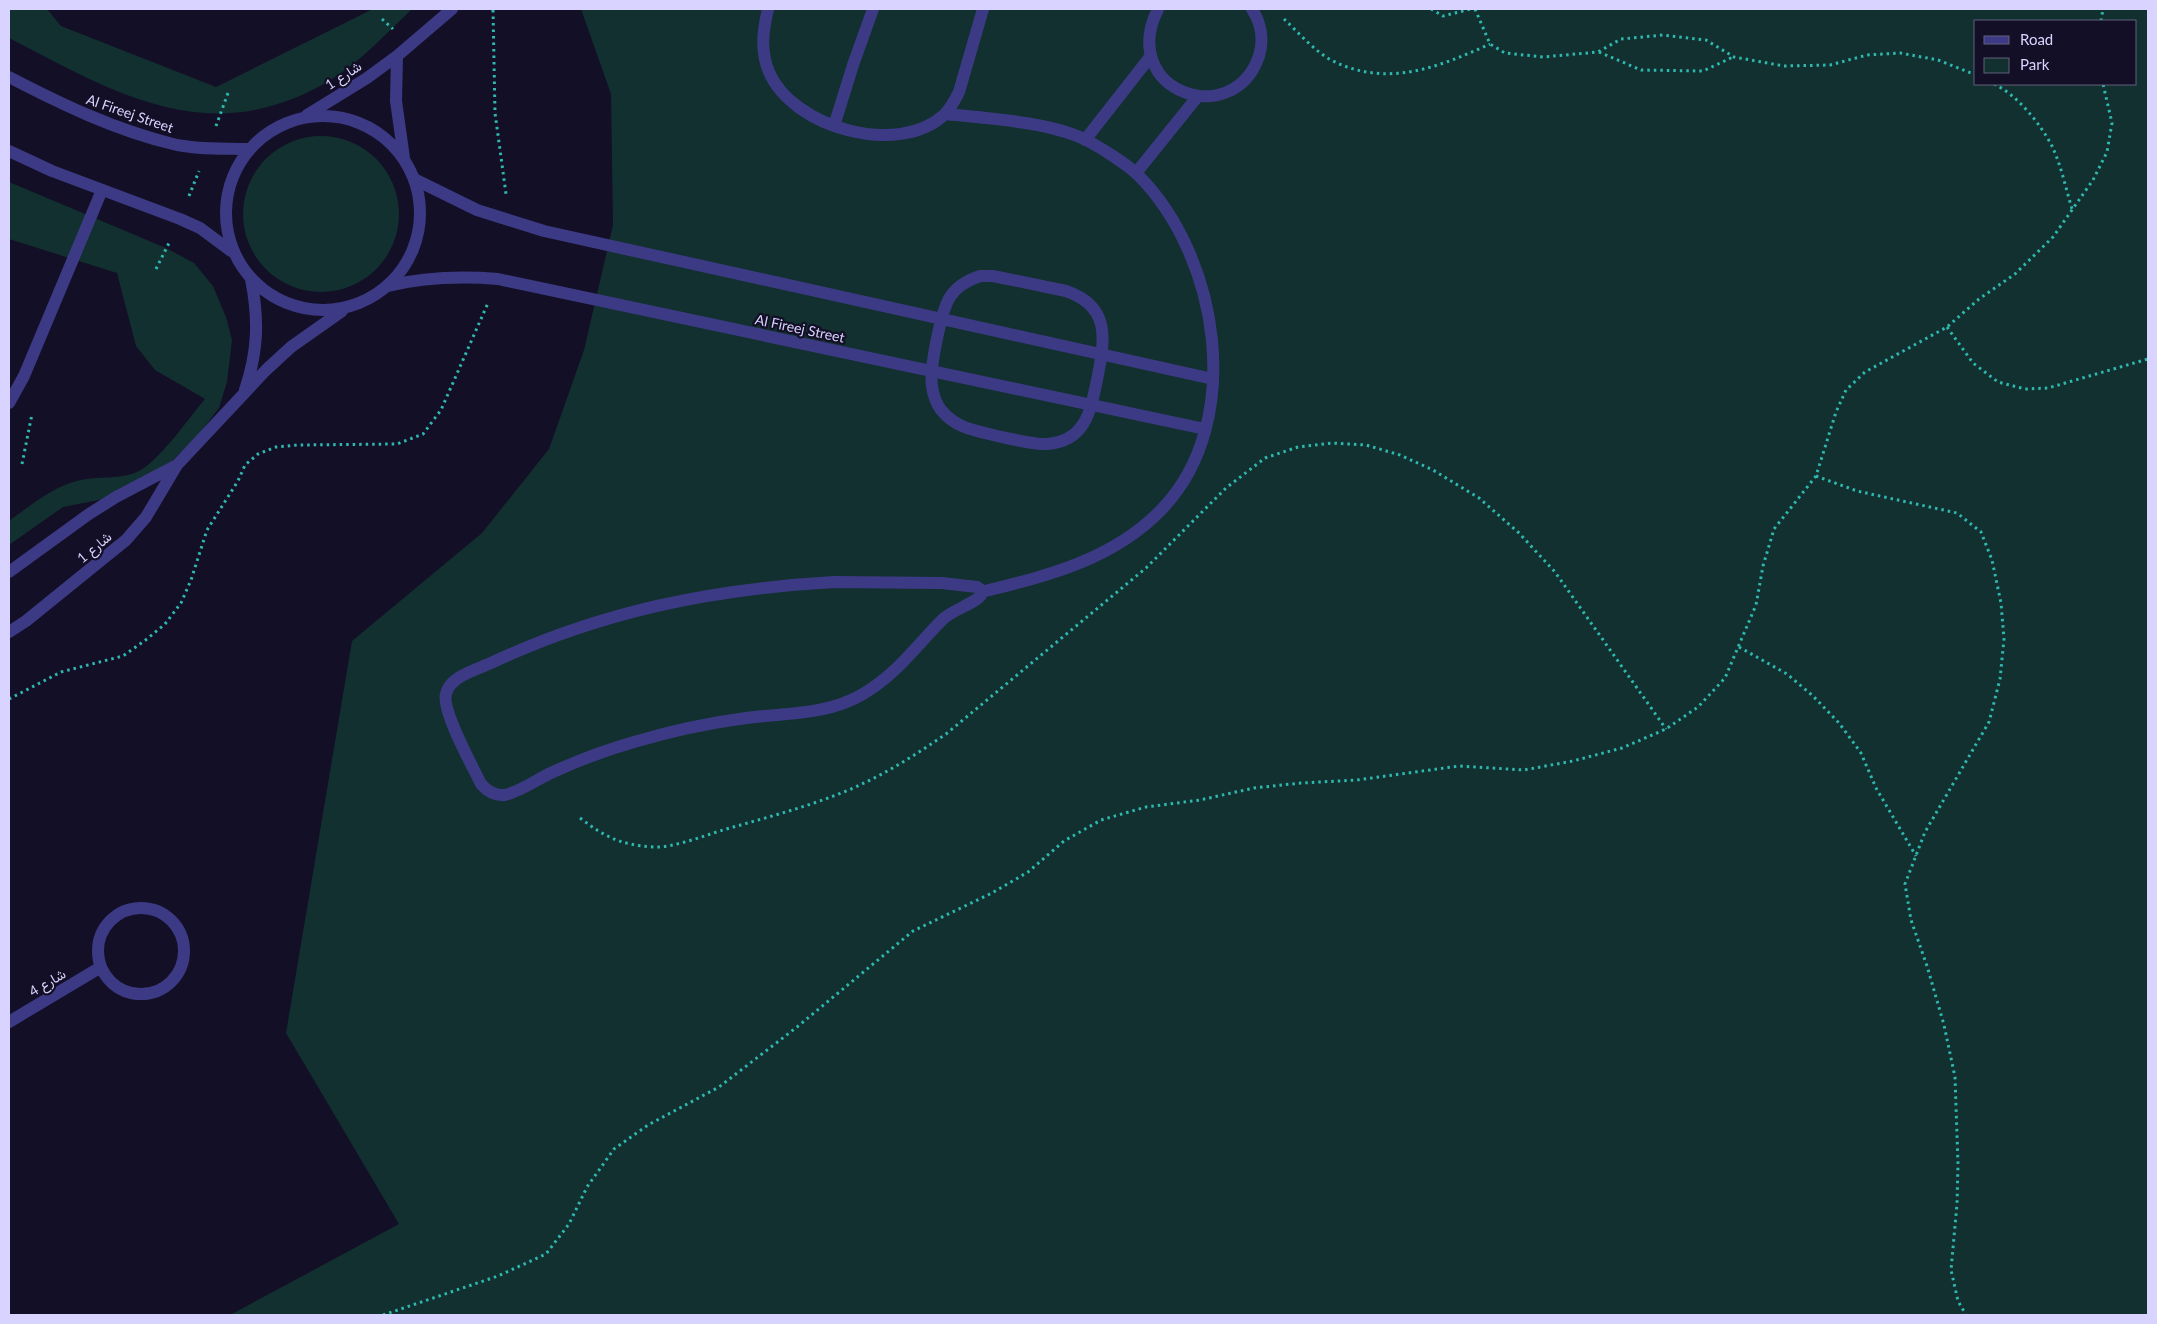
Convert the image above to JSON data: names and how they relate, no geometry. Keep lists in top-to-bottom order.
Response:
{
  "streets": {
    "street": ["شارع 1", "Al Fireej Street", "شارع 4"]
  },
  "legend": ["Road", "Park"]
}
